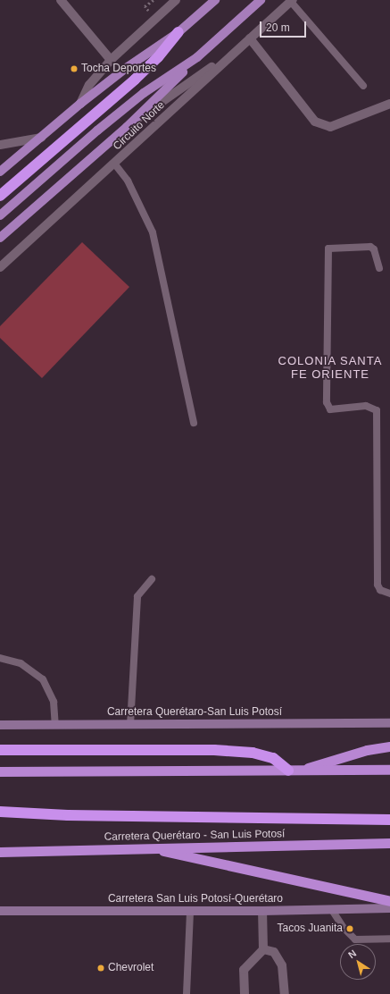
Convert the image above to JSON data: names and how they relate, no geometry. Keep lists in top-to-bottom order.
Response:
{
  "streets": {
    "highway": ["Carretera Querétaro - San Luis Potosí"],
    "main road": ["Carretera Querétaro-San Luis Potosí", "Carretera San Luis Potosí-Querétaro"],
    "street": ["Circuito Norte"]
  },
  "districts": ["COLONIA SANTA FE ORIENTE"],
  "places": ["Tocha Deportes", "Tacos Juanita", "Chevrolet"],
  "scale_bar": "20 m",
  "north": "top left"
}
